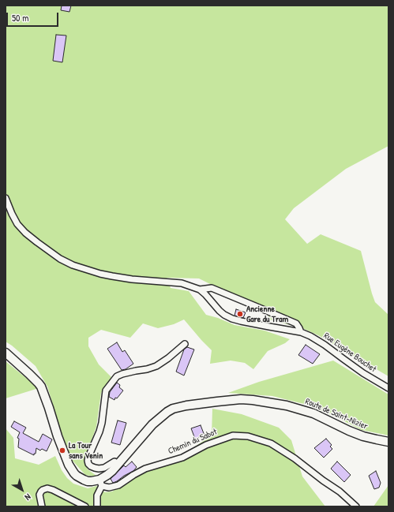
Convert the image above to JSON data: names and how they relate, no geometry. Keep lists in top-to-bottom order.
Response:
{
  "streets": {
    "main road": ["Route de Saint-Nizier"],
    "street": ["Rue Eugène Bouchet", "Chemin du Sabot"]
  },
  "crossings": [
    ["Route de Saint-Nizier", "Chemin du Sabot"]
  ],
  "places": ["Ancienne Gare du Tram", "La Tour sans Venin"],
  "scale_bar": "50 m",
  "north": "bottom right"
}
